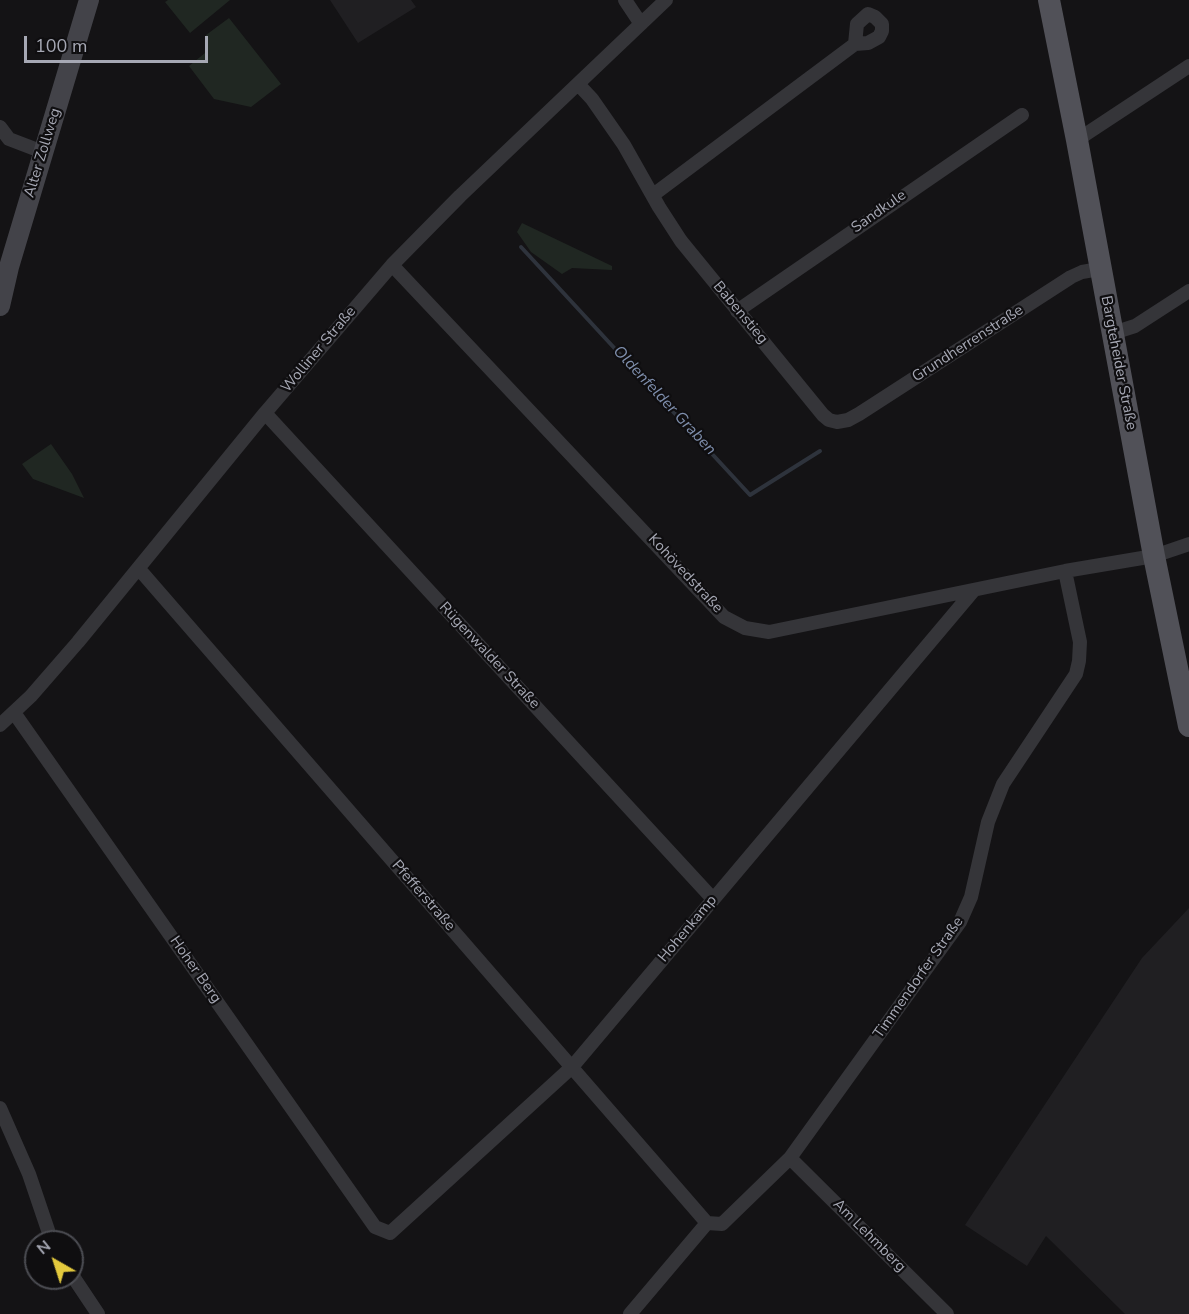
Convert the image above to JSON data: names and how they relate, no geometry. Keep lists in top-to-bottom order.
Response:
{
  "streets": {
    "main road": ["Bargteheider Straße"],
    "street": [
      "Alter Zollweg",
      "Sandkule",
      "Babenstieg",
      "Grundherrenstraße",
      "Wolliner Straße",
      "Kohövedstraße",
      "Rügenwalder Straße",
      "Pfefferstraße",
      "Hohenkamp",
      "Hoher Berg",
      "Timmendorfer Straße",
      "Am Lehmberg"
    ]
  },
  "crossings": [
    ["Sandkule", "Babenstieg"],
    ["Babenstieg", "Grundherrenstraße"],
    ["Babenstieg", "Wolliner Straße"],
    ["Grundherrenstraße", "Bargteheider Straße"],
    ["Wolliner Straße", "Kohövedstraße"],
    ["Wolliner Straße", "Rügenwalder Straße"],
    ["Wolliner Straße", "Pfefferstraße"],
    ["Wolliner Straße", "Hoher Berg"],
    ["Bargteheider Straße", "Kohövedstraße"],
    ["Kohövedstraße", "Hohenkamp"],
    ["Kohövedstraße", "Timmendorfer Straße"],
    ["Rügenwalder Straße", "Hohenkamp"],
    ["Pfefferstraße", "Hohenkamp"],
    ["Pfefferstraße", "Timmendorfer Straße"],
    ["Hohenkamp", "Hoher Berg"],
    ["Timmendorfer Straße", "Am Lehmberg"]
  ],
  "water": ["Oldenfelder Graben"],
  "scale_bar": "100 m",
  "north": "top left"
}
